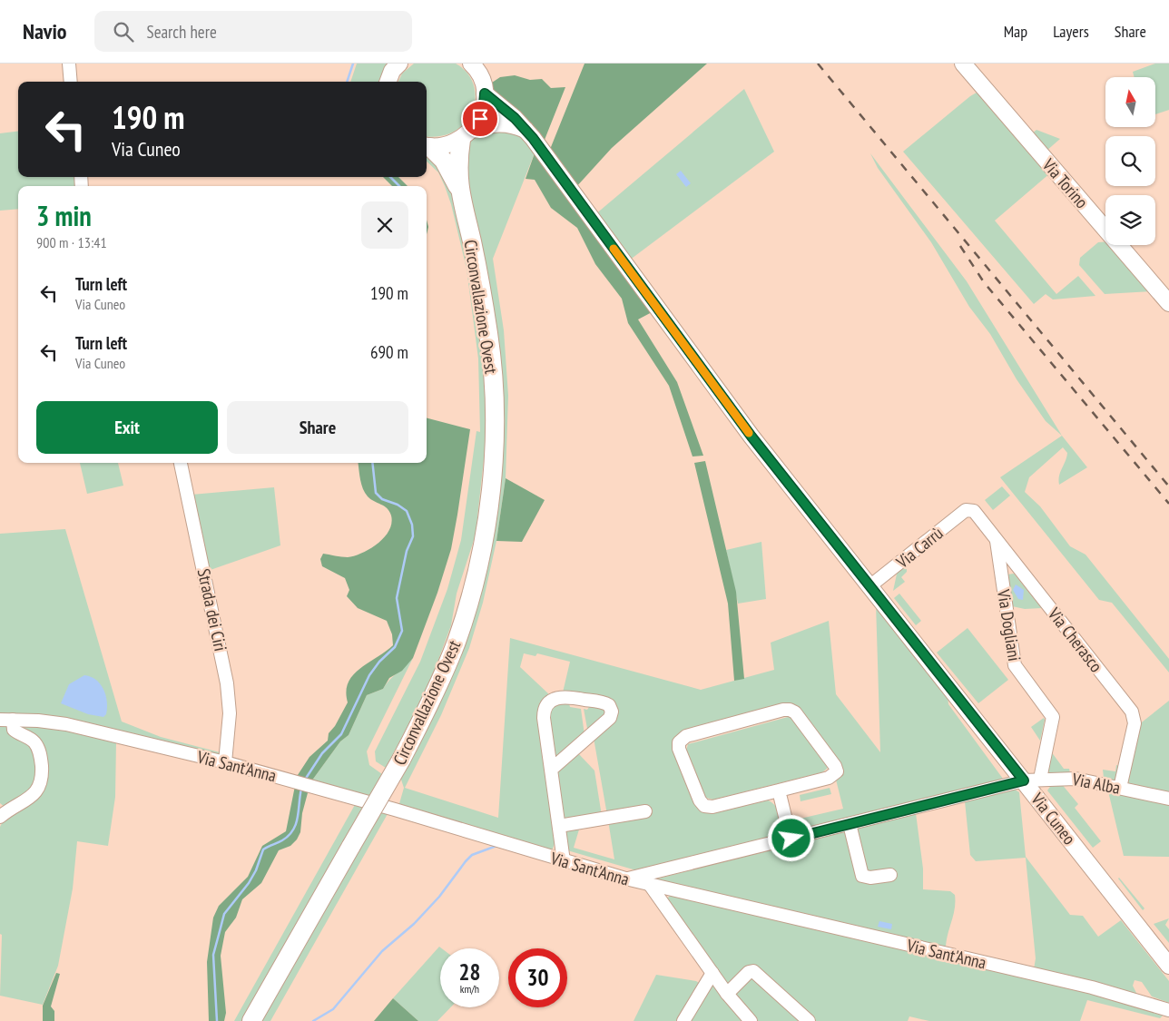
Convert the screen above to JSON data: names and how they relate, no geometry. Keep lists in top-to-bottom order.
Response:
{
  "streets": {
    "highway": ["Circonvallazione Ovest"],
    "main road": ["Via Torino", "Via Cuneo"],
    "street": [
      "Via Carrù",
      "Strada dei Ciri",
      "Via Dogliani",
      "Via Cherasco",
      "Via Sant'Anna",
      "Via Alba"
    ]
  },
  "crossings": [
    ["Via Carrù", "Via Cherasco"],
    ["Via Carrù", "Via Cuneo"],
    ["Strada dei Ciri", "Via Sant'Anna"],
    ["Via Dogliani", "Via Cherasco"],
    ["Via Dogliani", "Via Alba"],
    ["Via Cherasco", "Via Alba"],
    ["Via Sant'Anna", "Via Alba"],
    ["Via Alba", "Via Cuneo"]
  ],
  "north": "top",
  "page": {
    "header": "Navio",
    "search": "Search here",
    "nav": ["Map", "Layers", "Share"],
    "turn": ["190 m", "Via Cuneo"],
    "heading": ["3 min", "900 m · 13:41"],
    "list": [
      {
        "name": "Turn left",
        "note": "Via Cuneo",
        "value": "190 m"
      },
      {
        "name": "Turn left",
        "note": "Via Cuneo",
        "value": "690 m"
      }
    ],
    "buttons": ["Exit", "Share"],
    "speed": "28 km/h",
    "limit": "30"
  }
}
